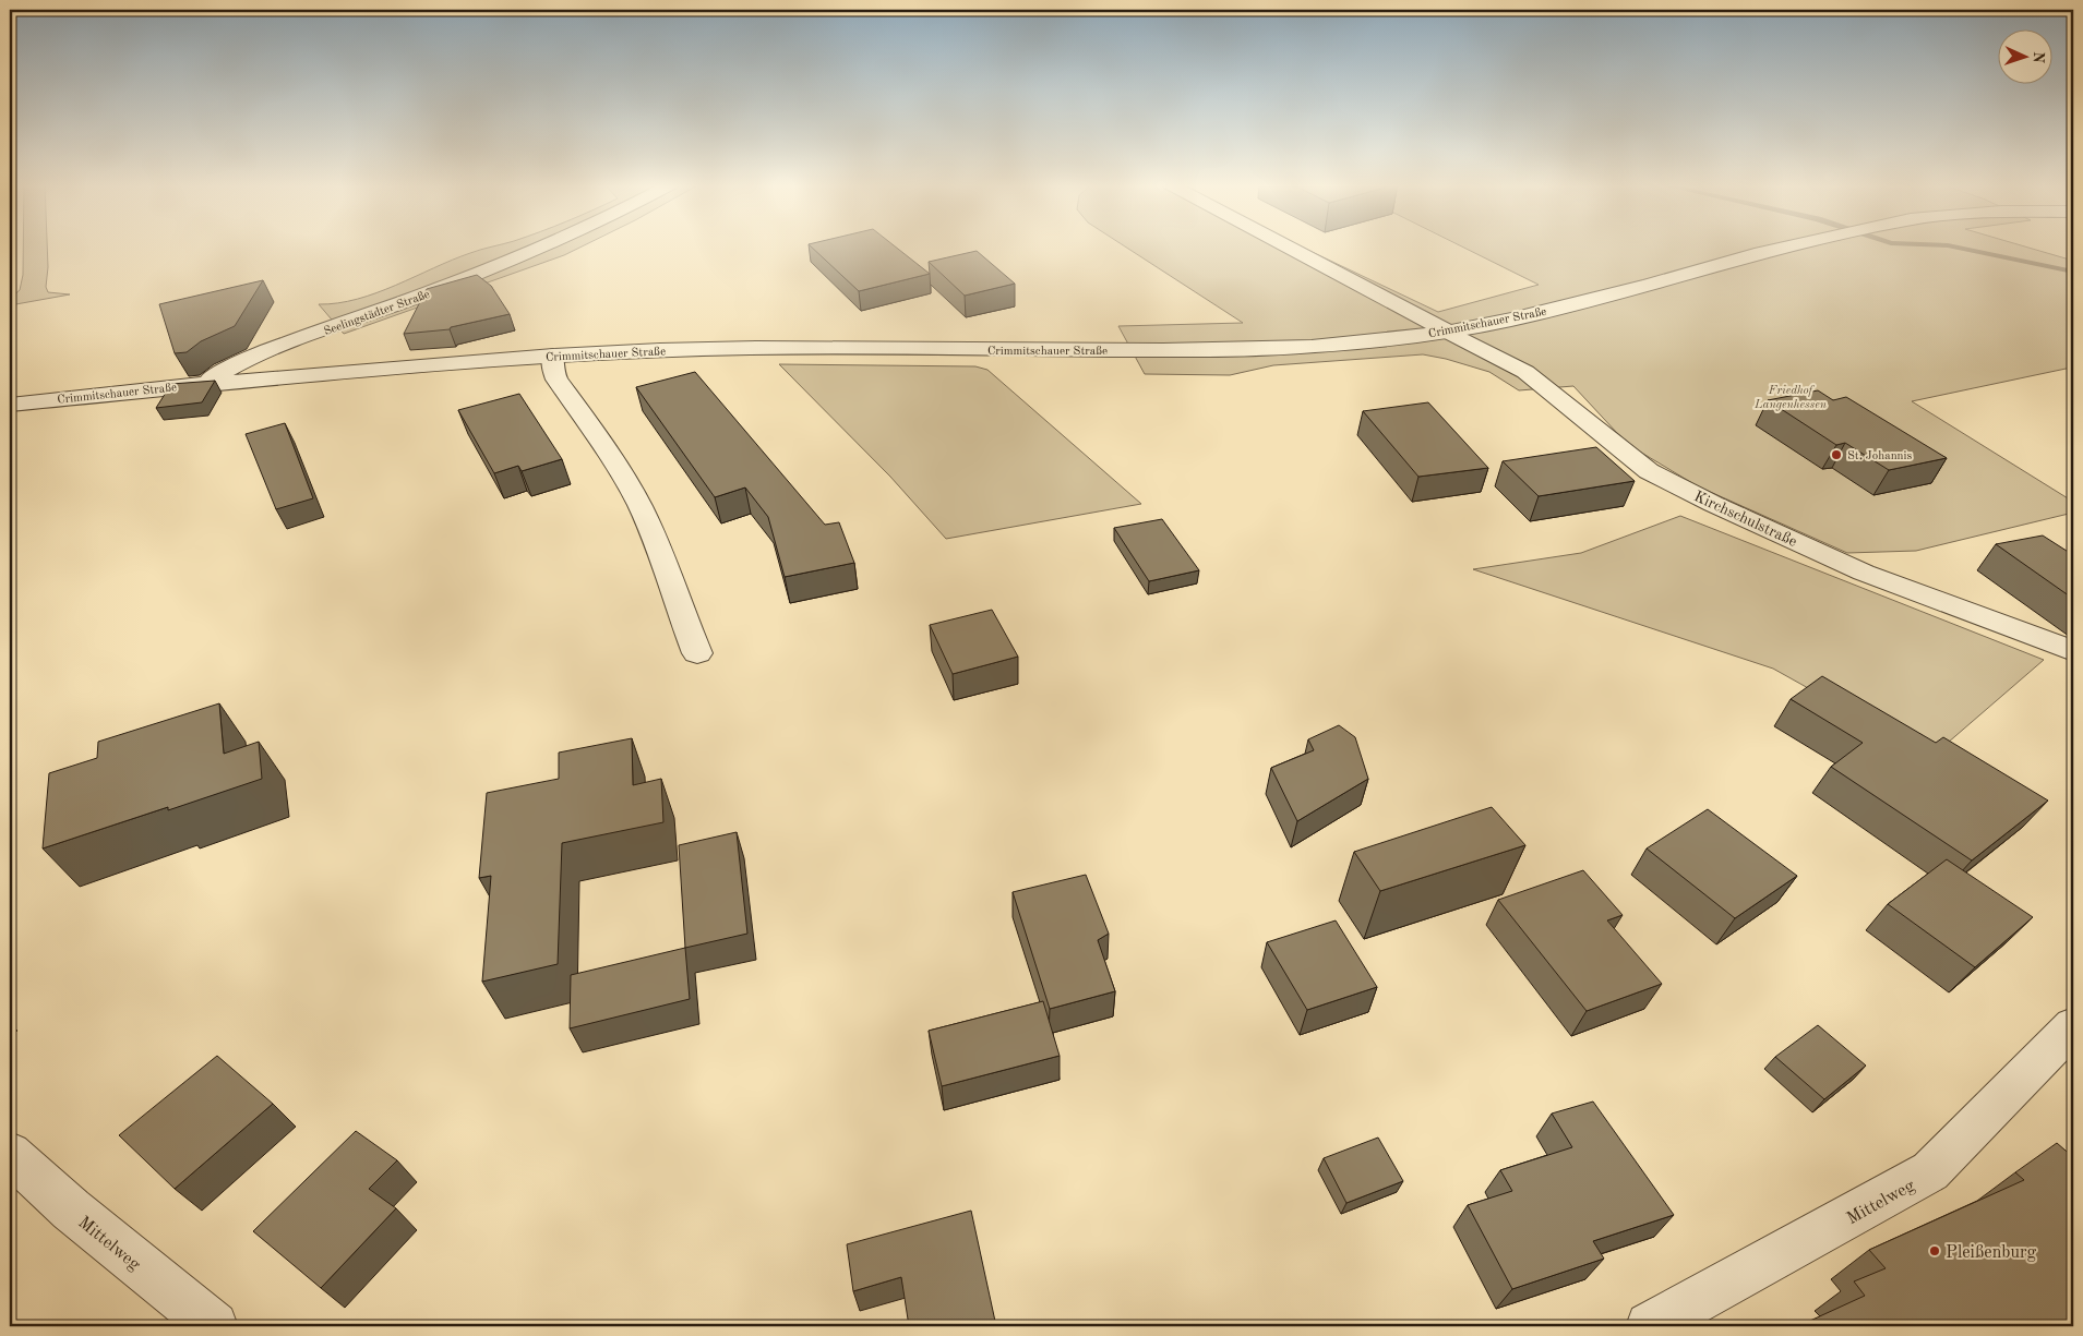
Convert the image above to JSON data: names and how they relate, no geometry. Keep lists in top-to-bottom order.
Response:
{
  "streets": {
    "street": [
      "Seelingstädter Straße",
      "Crimmitschauer Straße",
      "Kirchschulstraße",
      "Mittelweg"
    ]
  },
  "crossings": [
    ["Seelingstädter Straße", "Crimmitschauer Straße"],
    ["Crimmitschauer Straße", "Kirchschulstraße"]
  ],
  "parks": ["Friedhof Langenhessen"],
  "places": ["St. Johannis", "Pleißenburg"],
  "north": "right"
}
